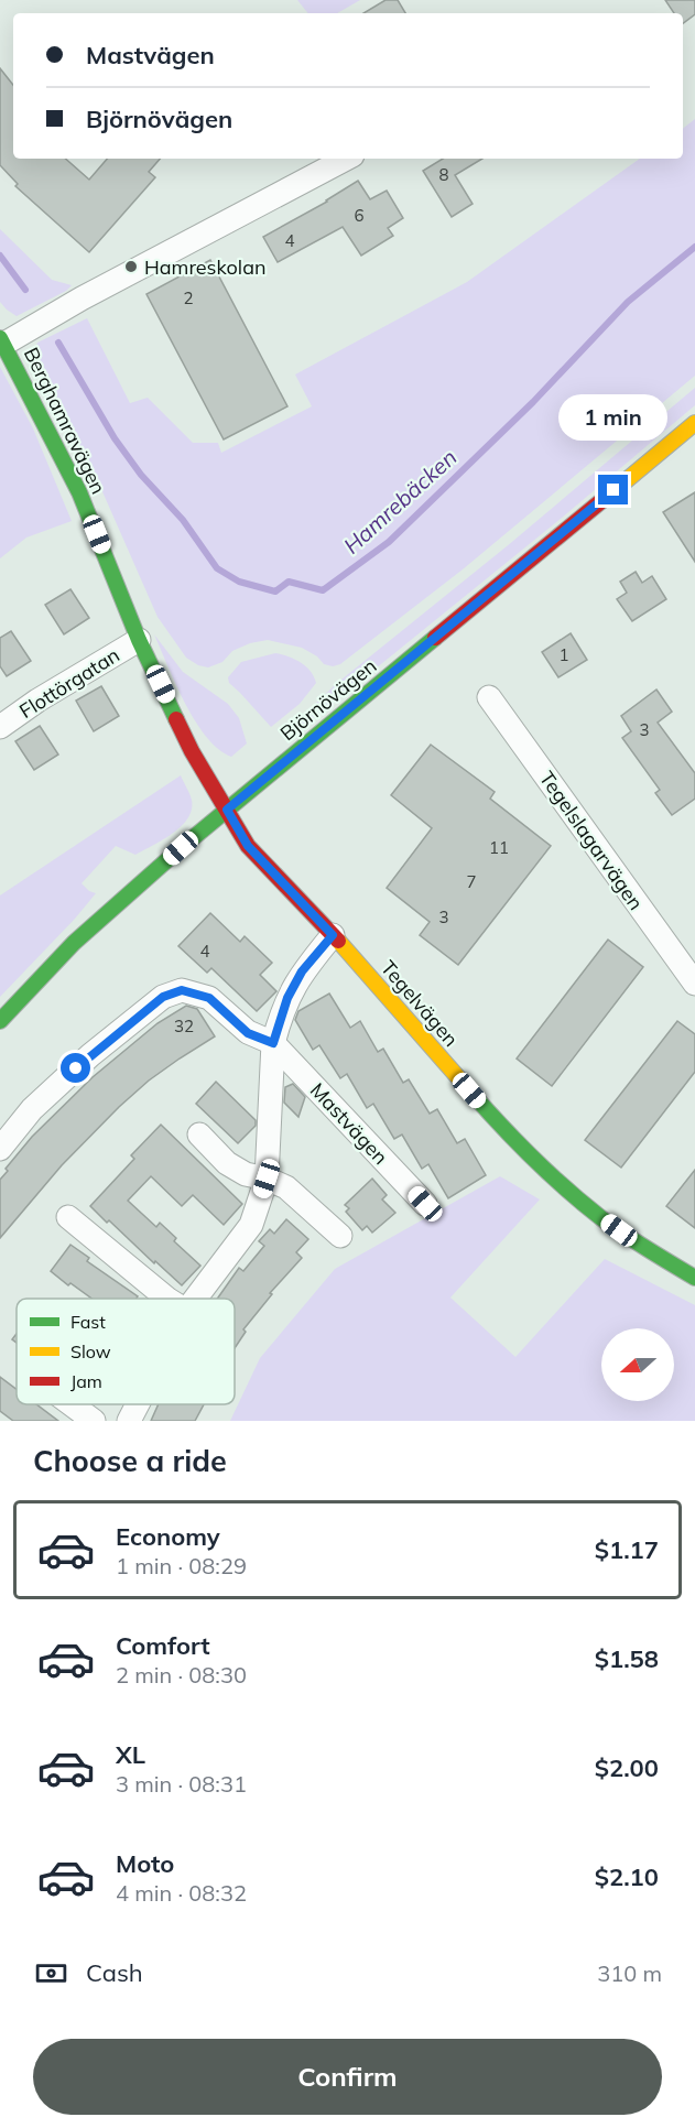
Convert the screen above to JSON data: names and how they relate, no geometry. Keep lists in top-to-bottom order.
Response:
{
  "streets": {
    "street": [
      "Berghamravägen",
      "Flottörgatan",
      "Björnövägen",
      "Tegelslagarvägen",
      "Tegelvägen",
      "Mastvägen"
    ]
  },
  "crossings": [
    ["Berghamravägen", "Flottörgatan"],
    ["Berghamravägen", "Björnövägen"],
    ["Berghamravägen", "Tegelvägen"],
    ["Björnövägen", "Tegelvägen"]
  ],
  "water": ["Hamrebäcken"],
  "places": ["Hamreskolan"],
  "house_numbers": [
    "8",
    "6",
    "4",
    "2",
    "1",
    "3",
    "11",
    "7",
    "3",
    "4",
    "32"
  ],
  "legend": ["Fast", "Slow", "Jam"],
  "north": "left",
  "page": {
    "banner": ["Mastvägen", "Björnövägen"],
    "bubble": "1 min",
    "heading": "Choose a ride",
    "list": [
      {
        "name": "Economy",
        "note": "1 min · 08:29",
        "value": "$1.17"
      },
      {
        "name": "Comfort",
        "note": "2 min · 08:30",
        "value": "$1.58"
      },
      {
        "name": "XL",
        "note": "3 min · 08:31",
        "value": "$2.00"
      },
      {
        "name": "Moto",
        "note": "4 min · 08:32",
        "value": "$2.10"
      }
    ],
    "pay": ["Cash", "310 m"],
    "buttons": "Confirm"
  }
}
